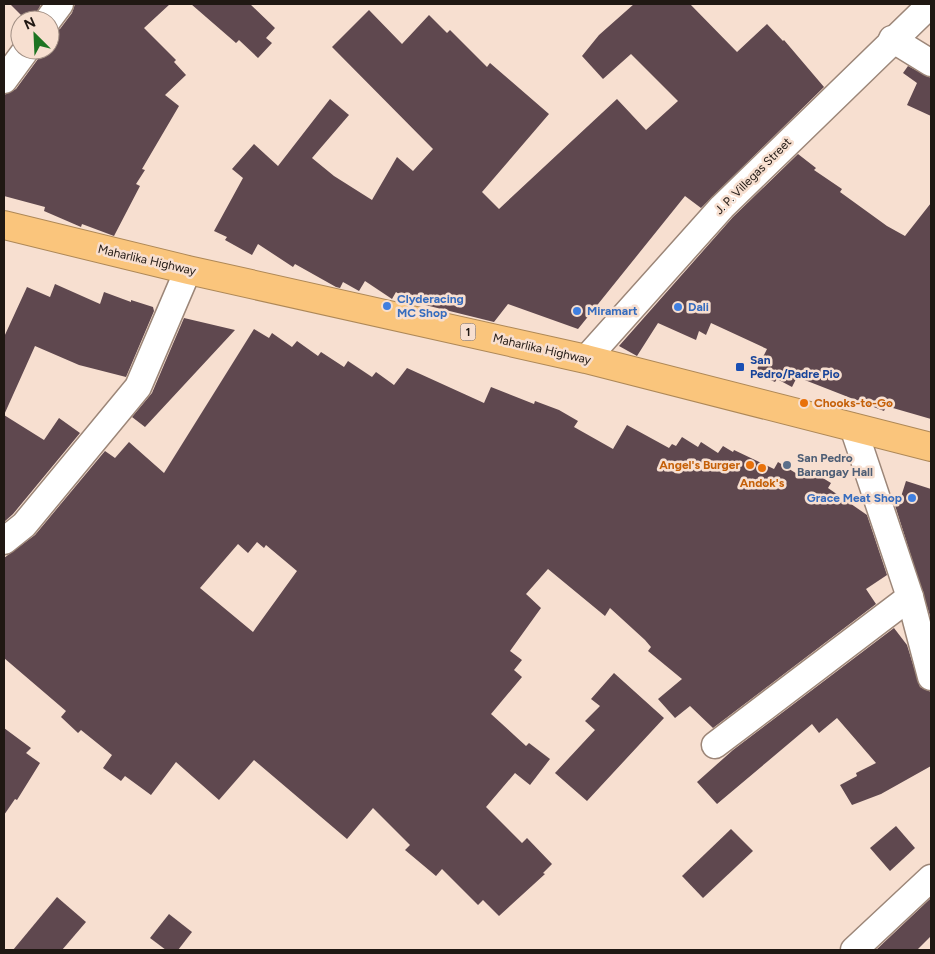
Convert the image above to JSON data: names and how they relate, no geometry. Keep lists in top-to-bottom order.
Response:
{
  "streets": {
    "highway": ["Maharlika Highway", "1"],
    "street": ["J. P. Villegas Street"]
  },
  "crossings": [
    ["J. P. Villegas Street", "Maharlika Highway"]
  ],
  "places": {
    "other": [
      "Clyderacing MC Shop",
      "Dali",
      "Miramart",
      "Chooks-to-Go",
      "Angel's Burger",
      "San Pedro Barangay Hall",
      "Andok's",
      "Grace Meat Shop"
    ],
    "transit": ["San Pedro/Padre Pio"]
  },
  "north": "top left"
}
